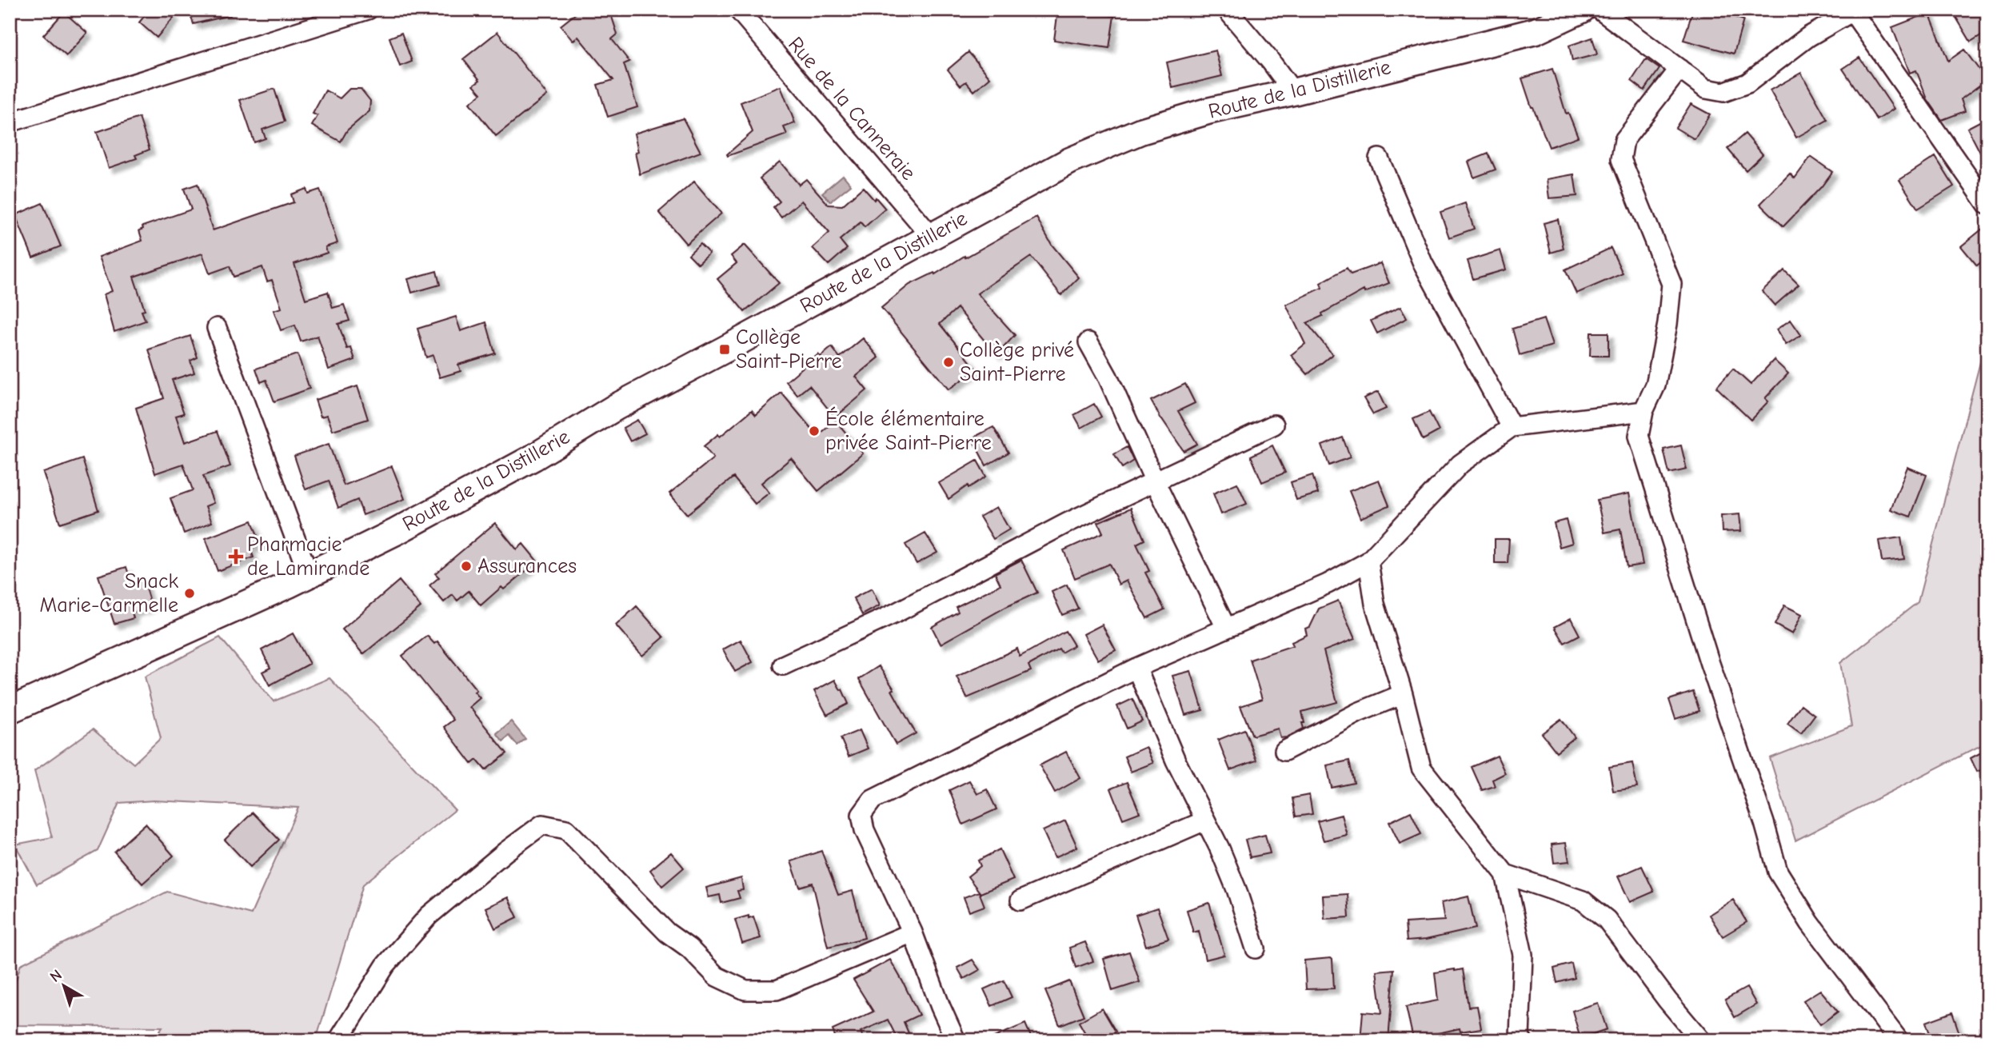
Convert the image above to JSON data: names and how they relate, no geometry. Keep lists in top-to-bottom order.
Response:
{
  "streets": {
    "street": ["Route de la Distillerie", "Rue de la Canneraie"]
  },
  "crossings": [
    ["Route de la Distillerie", "Rue de la Canneraie"]
  ],
  "places": {
    "transit": ["Collège Saint-Pierre"],
    "other": [
      "Collège privé Saint-Pierre",
      "École élémentaire privée Saint-Pierre",
      "Assurances",
      "Snack Marie-Carmelle"
    ],
    "health": ["Pharmacie de Lamirande"]
  },
  "north": "top left"
}
